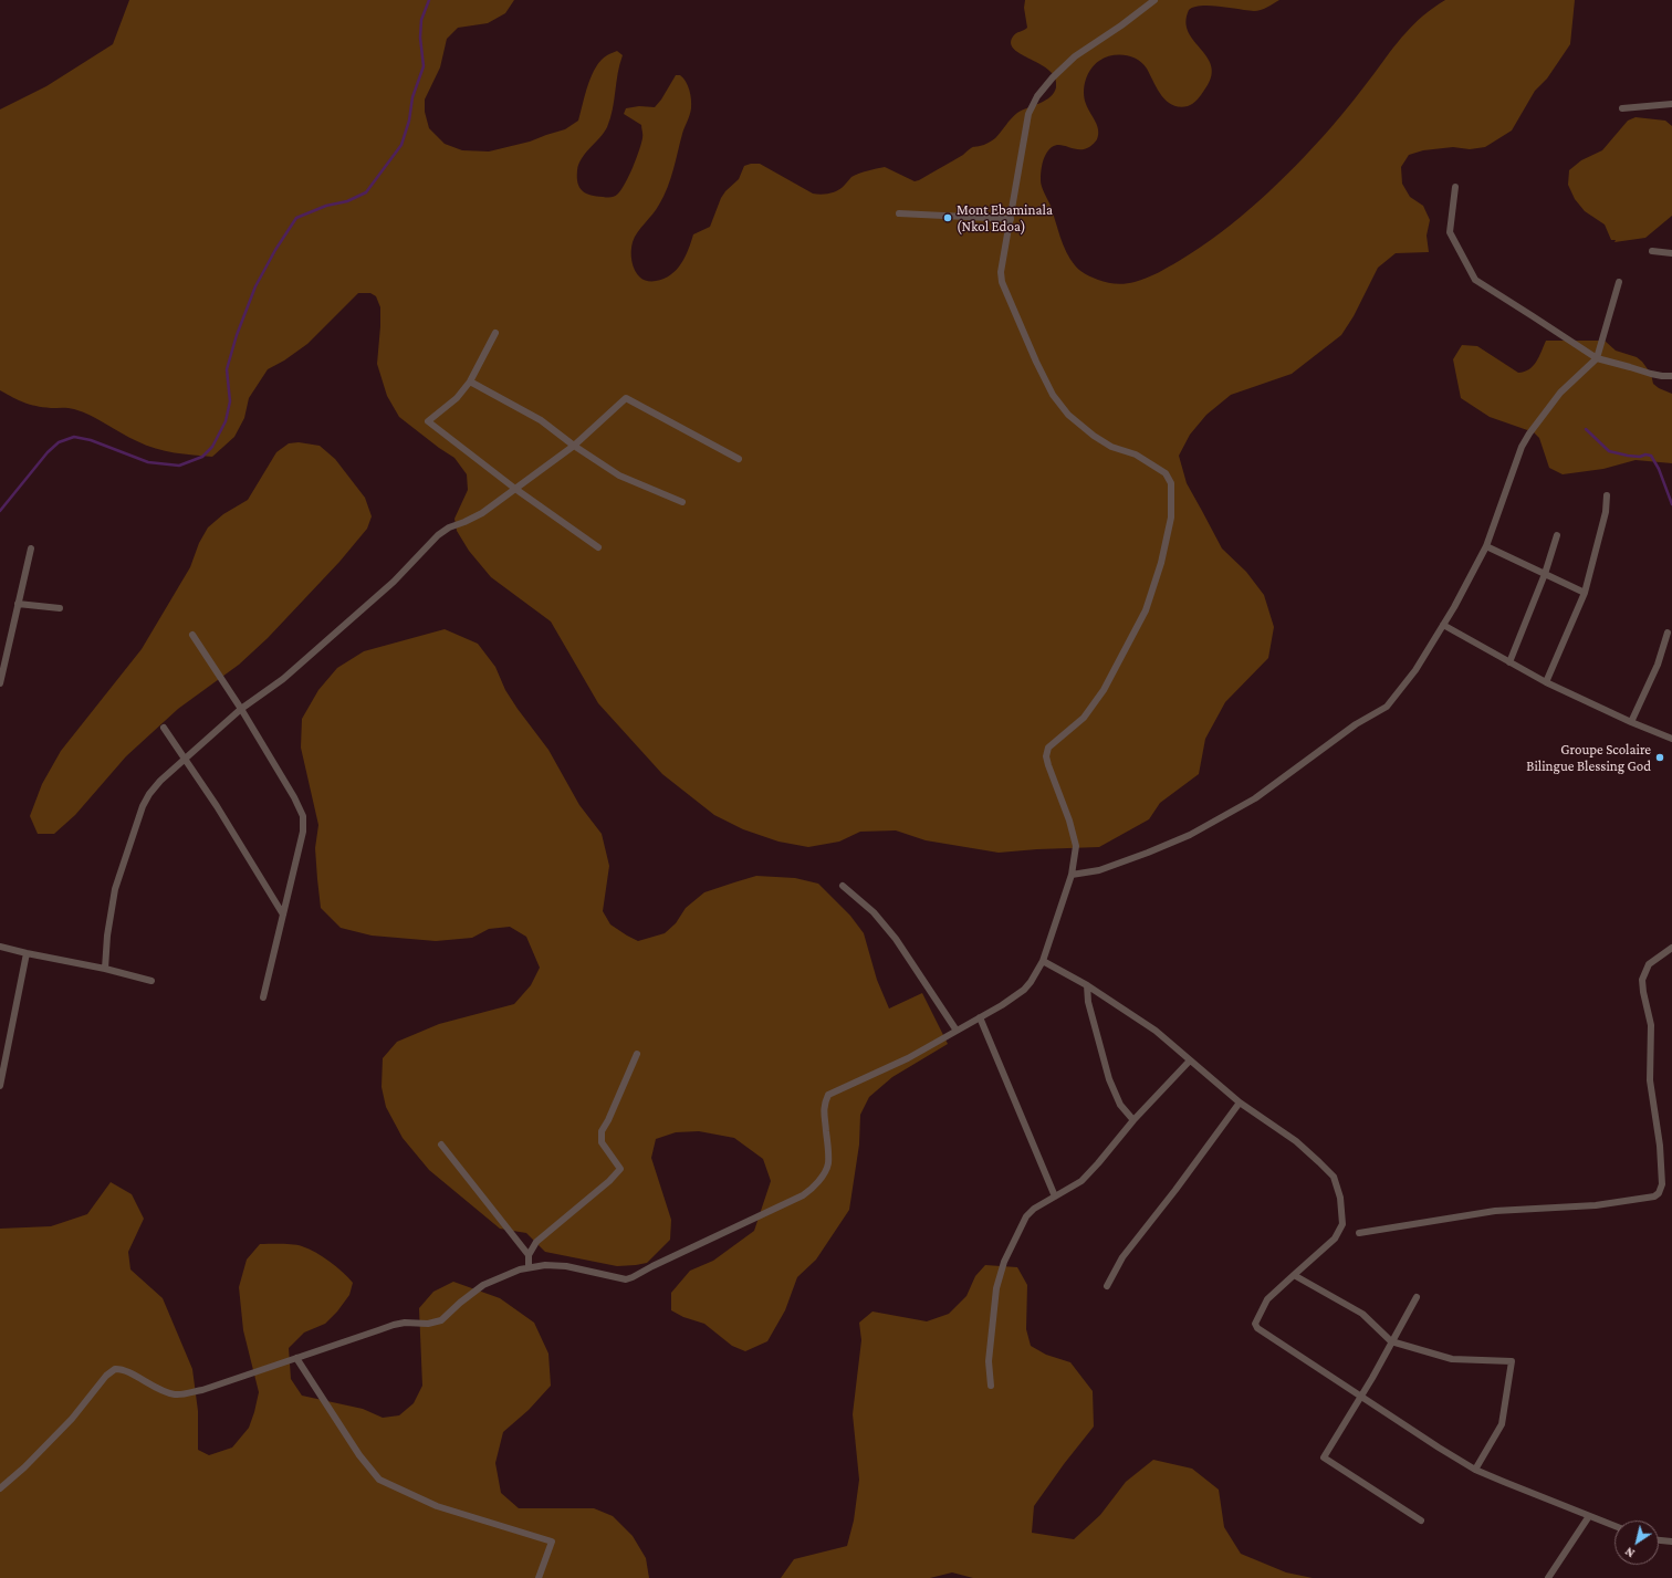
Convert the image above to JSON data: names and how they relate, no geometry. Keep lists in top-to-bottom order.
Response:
{
  "places": ["Mont Ebaminala (Nkol Edoa)", "Groupe Scolaire Bilingue Blessing God"],
  "north": "bottom left"
}
